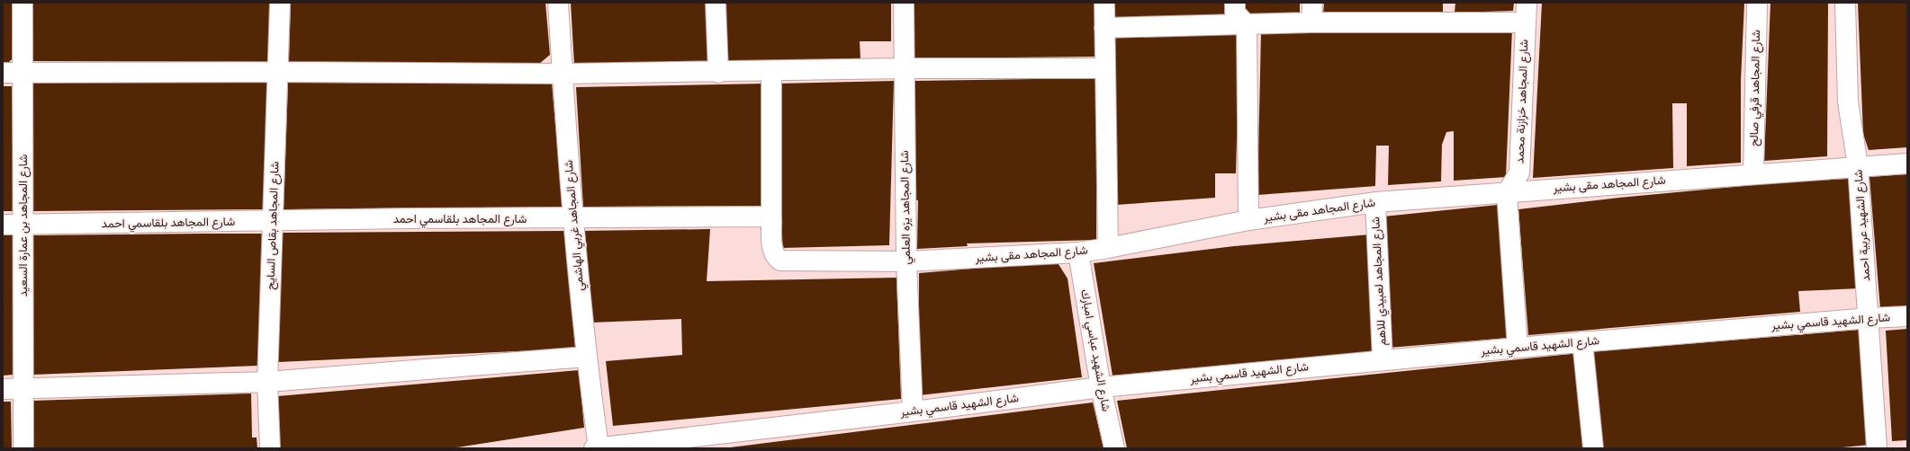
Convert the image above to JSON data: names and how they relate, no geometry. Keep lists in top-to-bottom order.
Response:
{
  "streets": {
    "street": [
      "شارع المجاهد قرفي صالح",
      "شارع المجاهد خزازنة محمد",
      "شارع المجاهد مقى بشير",
      "شارع المجاهد يزه العلمي",
      "شارع المجاهد بلقاسمي احمد",
      "شارع المجاهد بن عمارة السعيد",
      "شارع المجاهد بقاص السايح",
      "شارع المجاهد غربي الهاشمي",
      "شارع الشهيد عربية احمد",
      "شارع المجاهد لعبيدي للاهم",
      "شارع الشهيد قاسمي بشير",
      "شارع الشهيد عباسي امبارك"
    ]
  },
  "crossings": [
    ["شارع المجاهد قرفي صالح", "شارع المجاهد مقى بشير"],
    ["شارع المجاهد خزازنة محمد", "شارع المجاهد مقى بشير"],
    ["شارع المجاهد مقى بشير", "شارع المجاهد يزه العلمي"],
    ["شارع المجاهد مقى بشير", "شارع المجاهد بلقاسمي احمد"],
    ["شارع المجاهد مقى بشير", "شارع الشهيد عربية احمد"],
    ["شارع المجاهد مقى بشير", "شارع المجاهد لعبيدي للاهم"],
    ["شارع المجاهد مقى بشير", "شارع الشهيد عباسي امبارك"],
    ["شارع المجاهد يزه العلمي", "شارع الشهيد قاسمي بشير"],
    ["شارع المجاهد بلقاسمي احمد", "شارع المجاهد بن عمارة السعيد"],
    ["شارع المجاهد بلقاسمي احمد", "شارع المجاهد بقاص السايح"],
    ["شارع المجاهد بلقاسمي احمد", "شارع المجاهد غربي الهاشمي"],
    ["شارع المجاهد غربي الهاشمي", "شارع الشهيد قاسمي بشير"],
    ["شارع الشهيد عربية احمد", "شارع الشهيد قاسمي بشير"],
    ["شارع المجاهد لعبيدي للاهم", "شارع الشهيد قاسمي بشير"],
    ["شارع الشهيد قاسمي بشير", "شارع الشهيد عباسي امبارك"]
  ]
}
